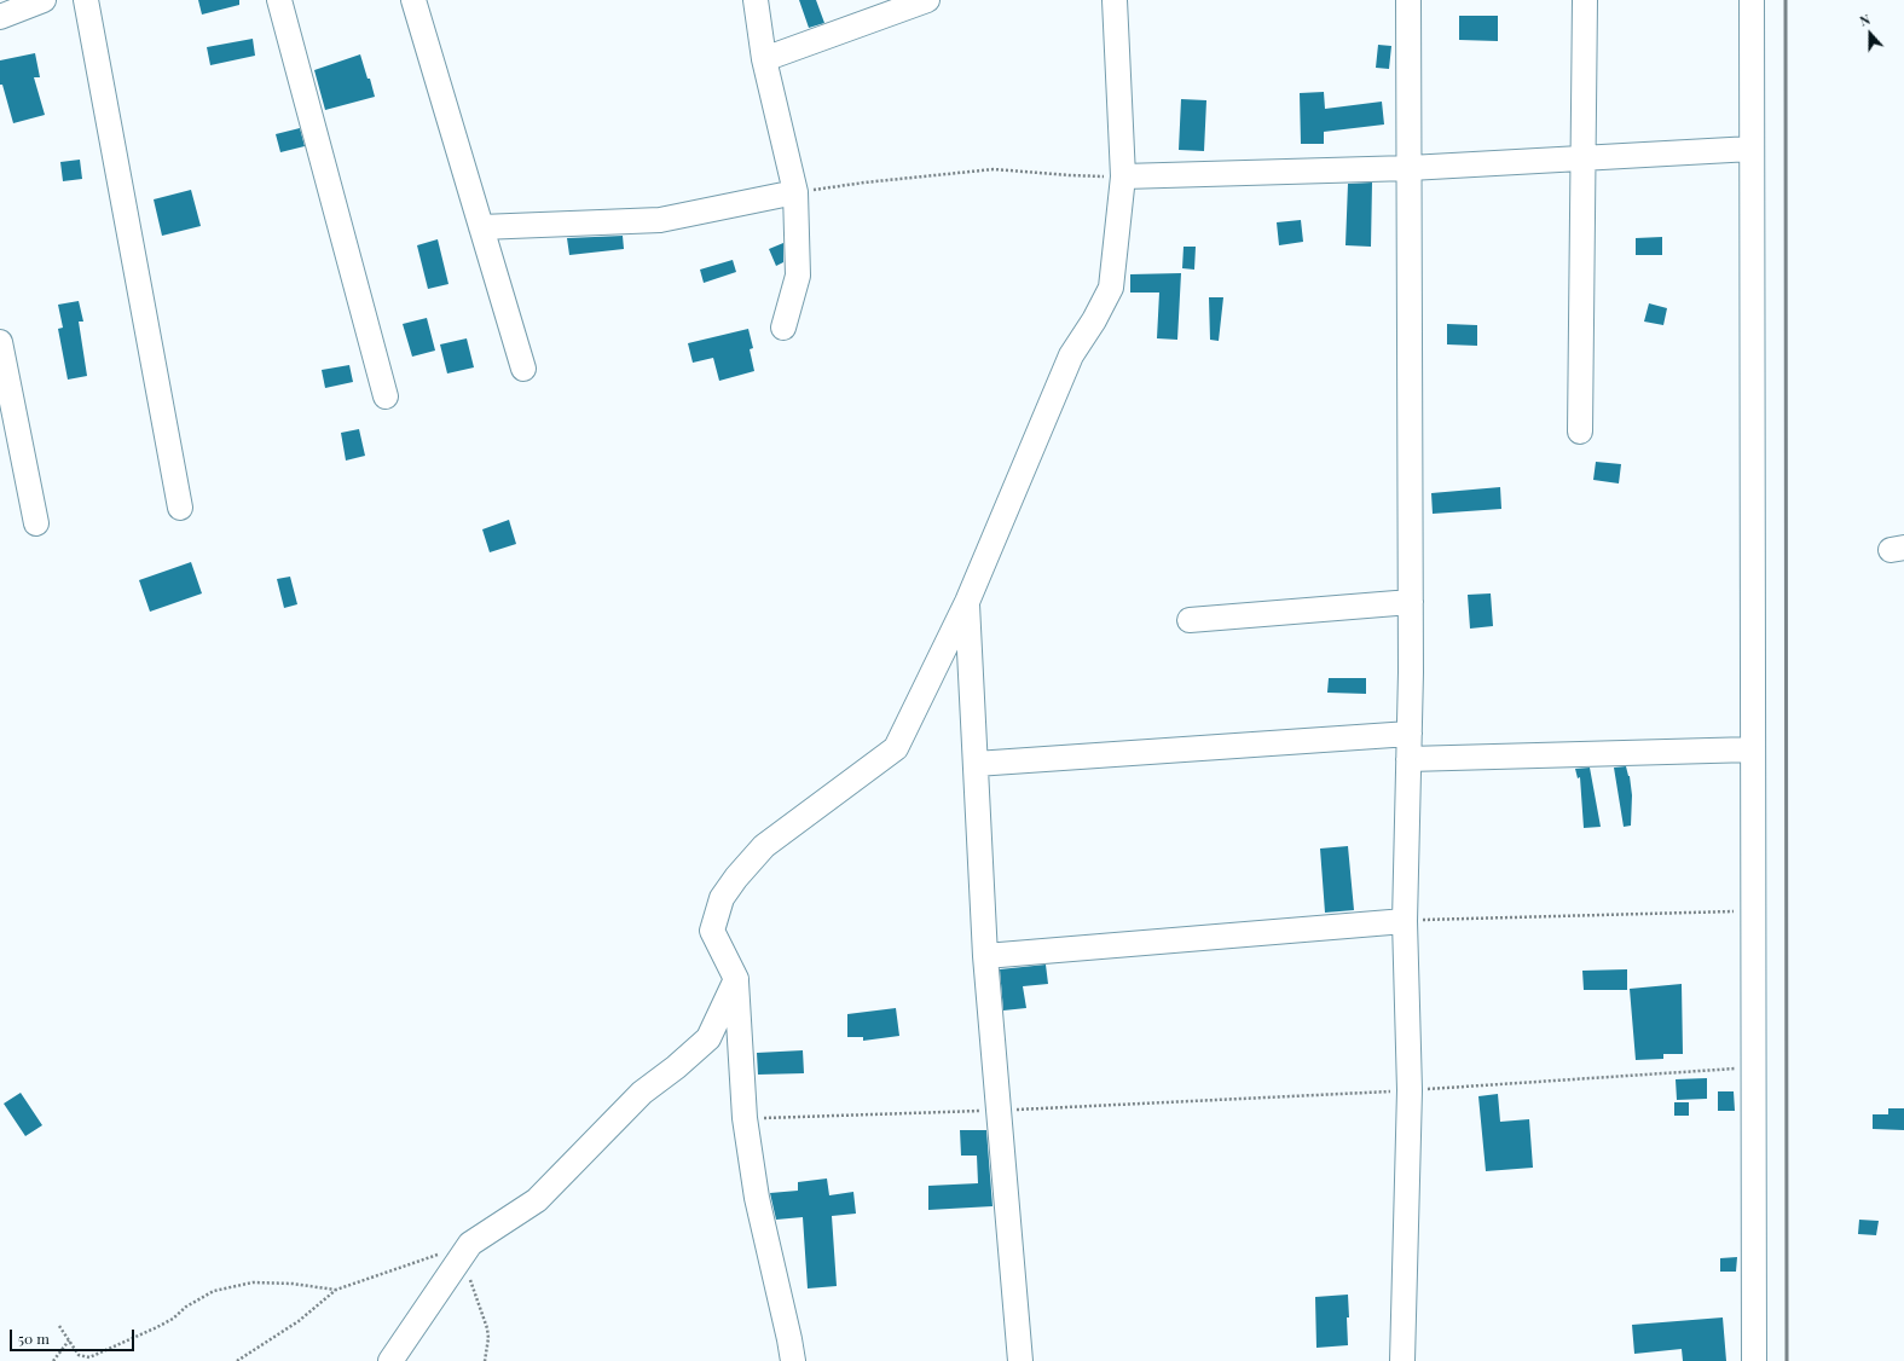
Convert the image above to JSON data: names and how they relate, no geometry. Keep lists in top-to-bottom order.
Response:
{
  "scale_bar": "50 m",
  "north": "top"
}
